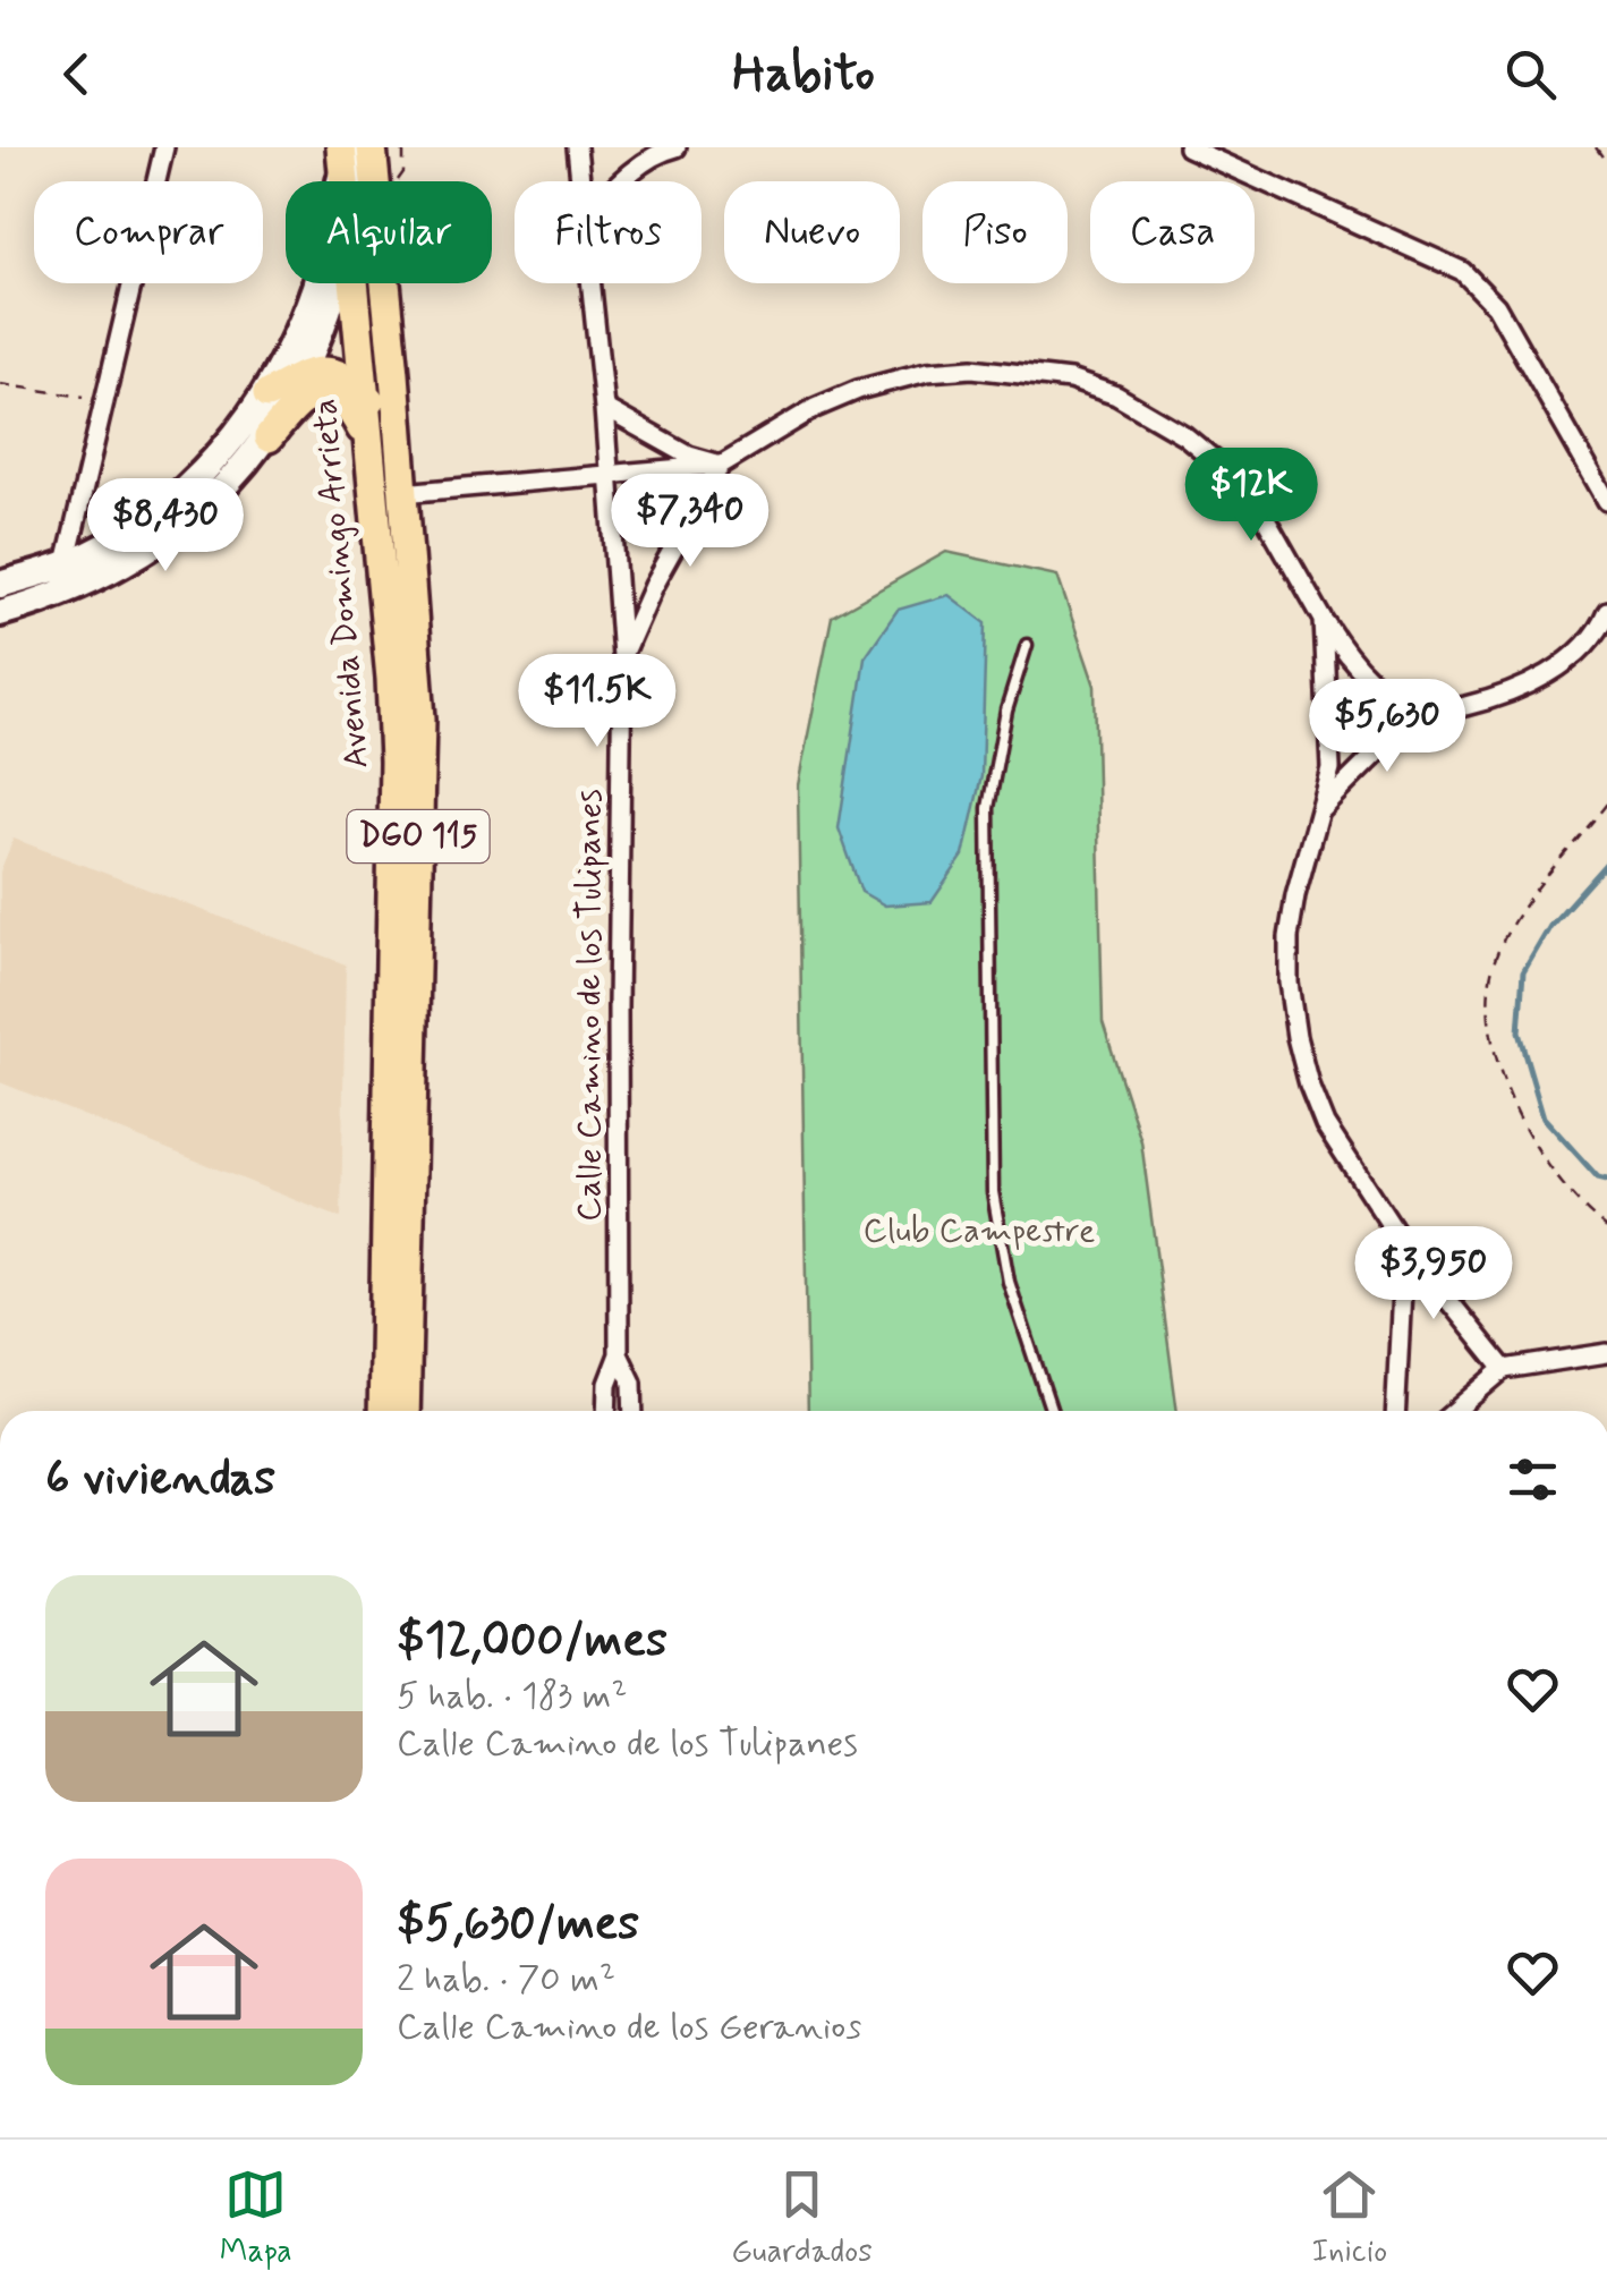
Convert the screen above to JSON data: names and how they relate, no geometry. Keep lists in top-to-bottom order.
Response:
{
  "streets": {
    "main road": ["Avenida Domingo Arrieta", "DGO 115"],
    "street": ["Calle Camino de los Tulipanes"]
  },
  "crossings": [
    ["Avenida Domingo Arrieta", "Calle Camino de los Tulipanes"]
  ],
  "parks": ["Club Campestre"],
  "page": {
    "header": "Habito",
    "chip": [
      "Comprar",
      "Alquilar",
      "Filtros",
      "Nuevo",
      "Piso",
      "Casa"
    ],
    "price": [
      "$12K",
      "$7,340",
      "$8,430",
      "$11.5K",
      "$5,630",
      "$3,950"
    ],
    "heading": "6 viviendas",
    "list": [
      {
        "name": "$12,000/mes",
        "note": "5 hab. · 183 m² · Calle Camino de los Tulipanes"
      },
      {
        "name": "$5,630/mes",
        "note": "2 hab. · 70 m² · Calle Camino de los Geranios"
      }
    ],
    "tabs": ["Mapa", "Guardados", "Inicio"]
  }
}
